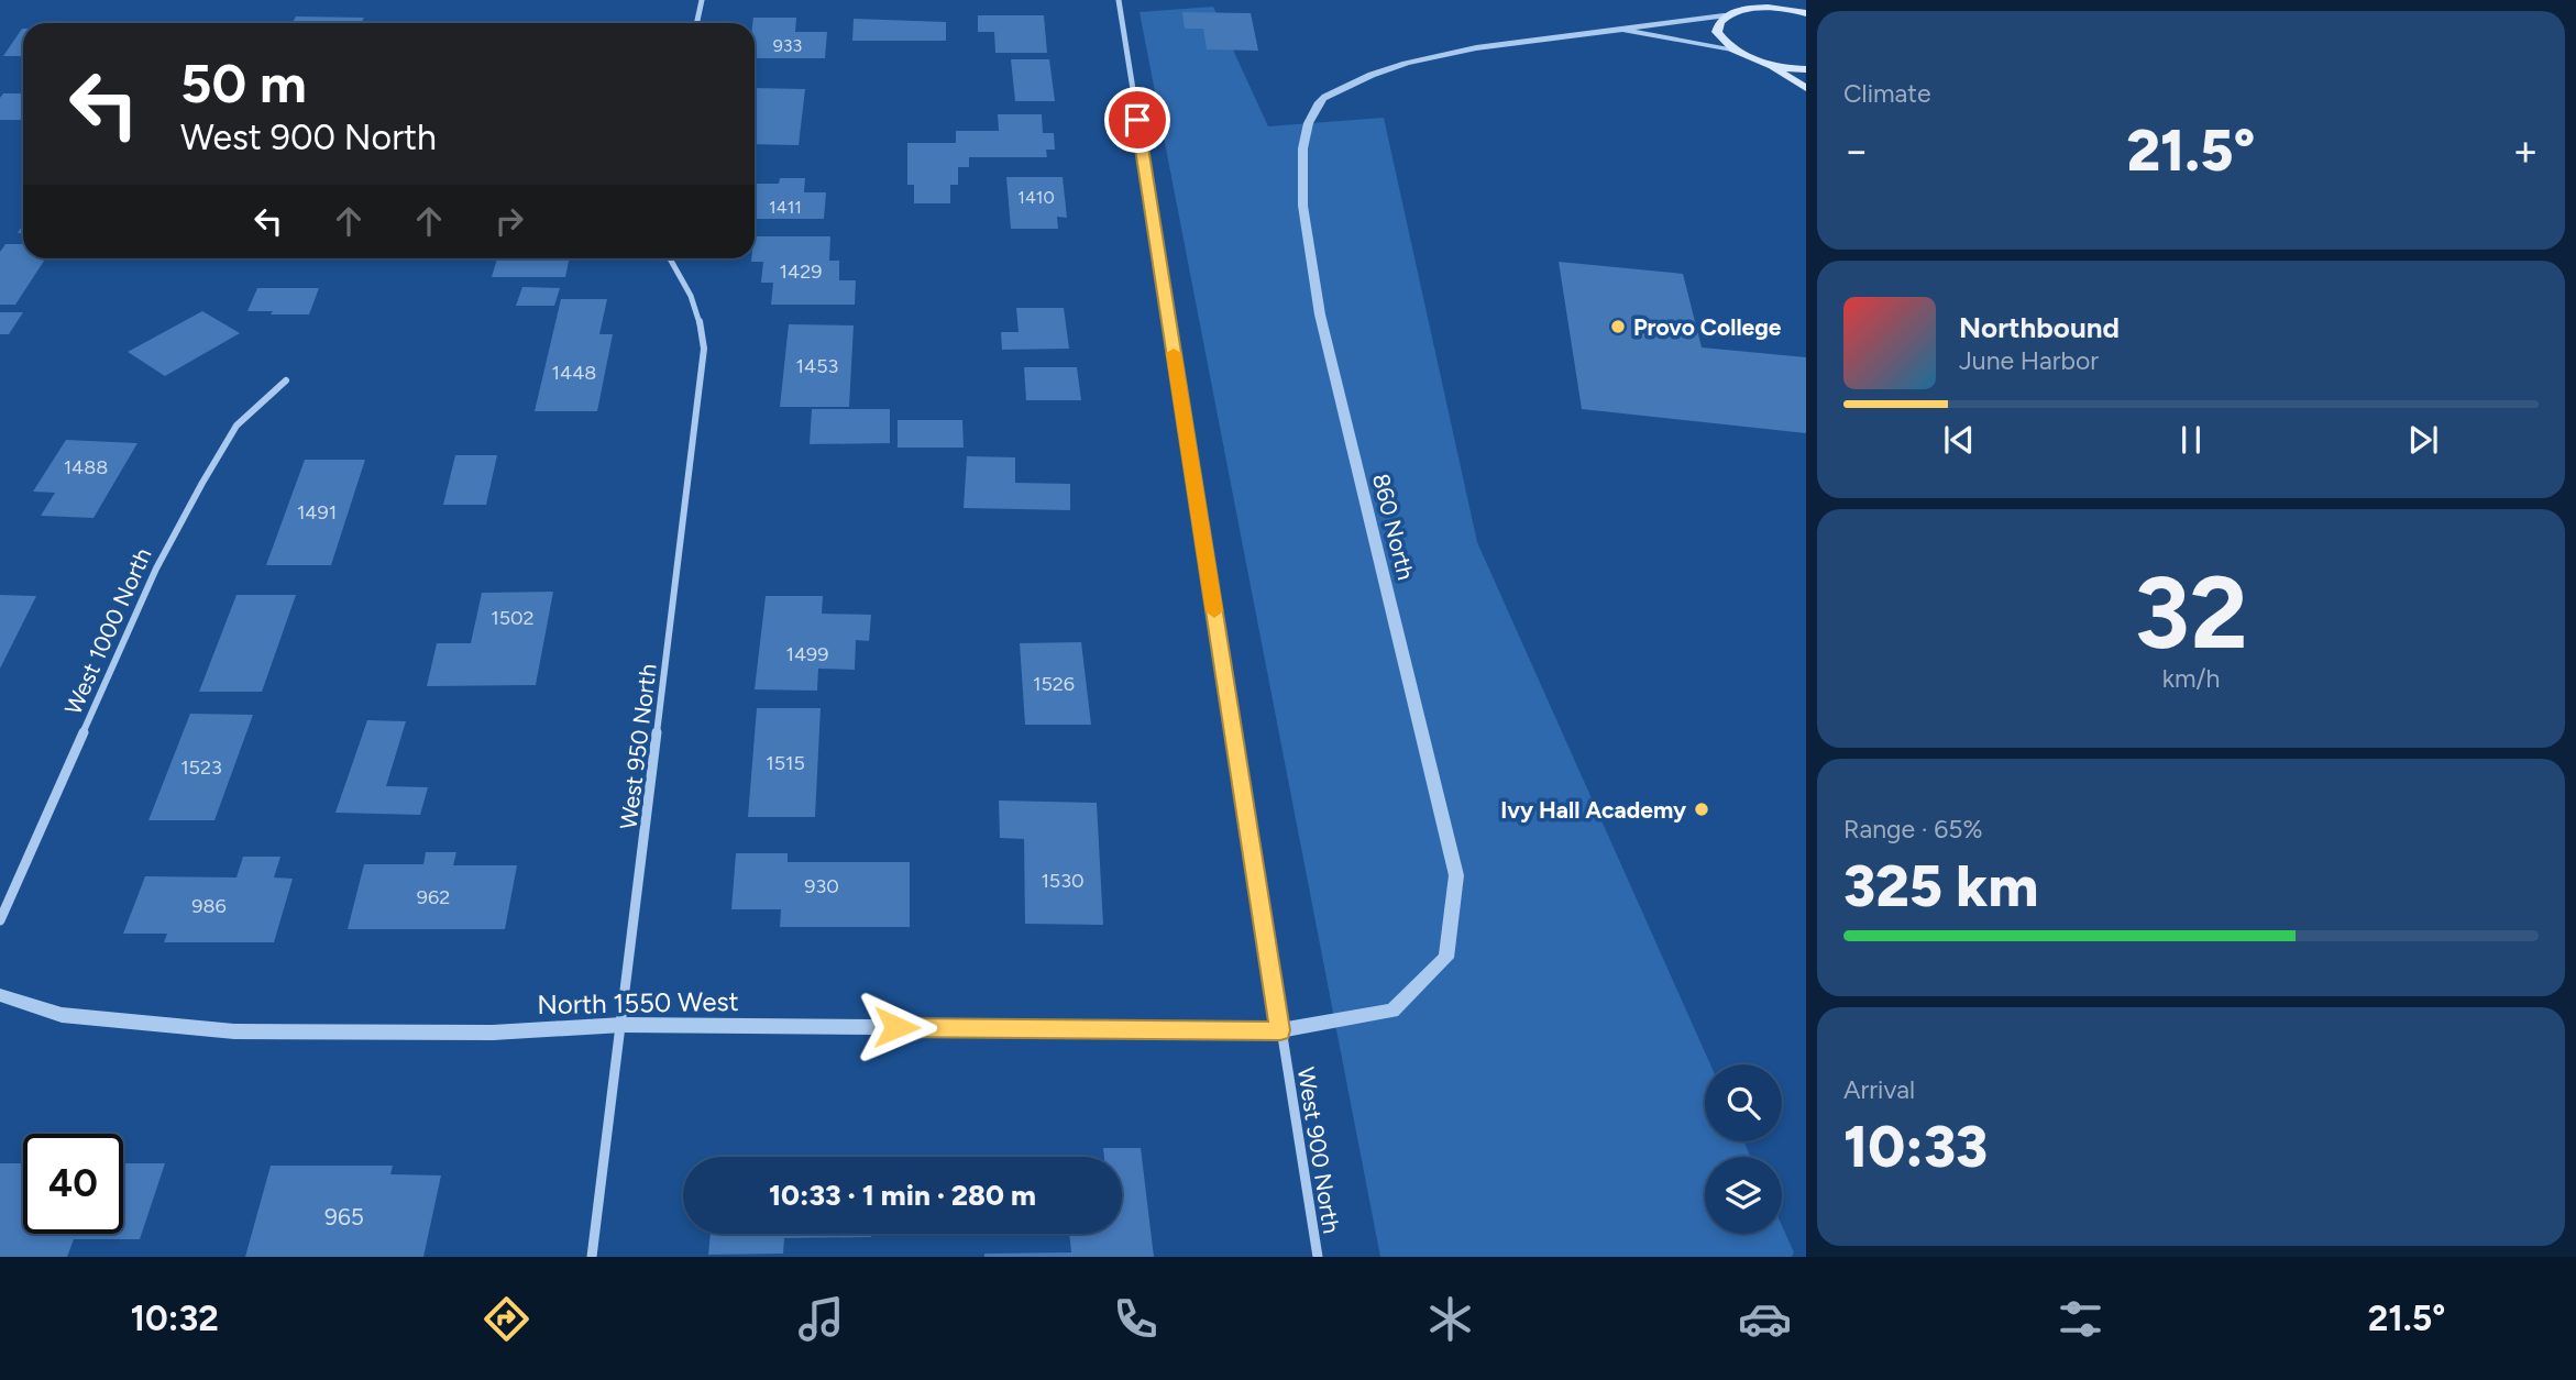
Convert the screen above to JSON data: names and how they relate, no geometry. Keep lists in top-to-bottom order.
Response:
{
  "streets": {
    "street": [
      "860 North",
      "West 1000 North",
      "West 950 North",
      "North 1550 West",
      "West 900 North"
    ]
  },
  "crossings": [
    ["860 North", "North 1550 West"],
    ["860 North", "West 900 North"],
    ["West 950 North", "North 1550 West"],
    ["North 1550 West", "West 900 North"]
  ],
  "places": ["Provo College", "Ivy Hall Academy"],
  "house_numbers": [
    "933",
    "1410",
    "1411",
    "1429",
    "1453",
    "1448",
    "1488",
    "1491",
    "1502",
    "1499",
    "1526",
    "1515",
    "1523",
    "1530",
    "930",
    "962",
    "986",
    "965"
  ],
  "page": {
    "tile": [
      "Climate",
      ["32", "km/h"],
      ["Range · 65%", "325 km"],
      ["Arrival", "10:33"]
    ],
    "turn": ["50 m", "West 900 North"],
    "heat": ["−", "21.5°", "+"],
    "song": ["Northbound", "June Harbor"],
    "limit": "40",
    "trip": "10:33 · 1 min · 280 m",
    "tabs": ["10:32", "21.5°"]
  }
}
